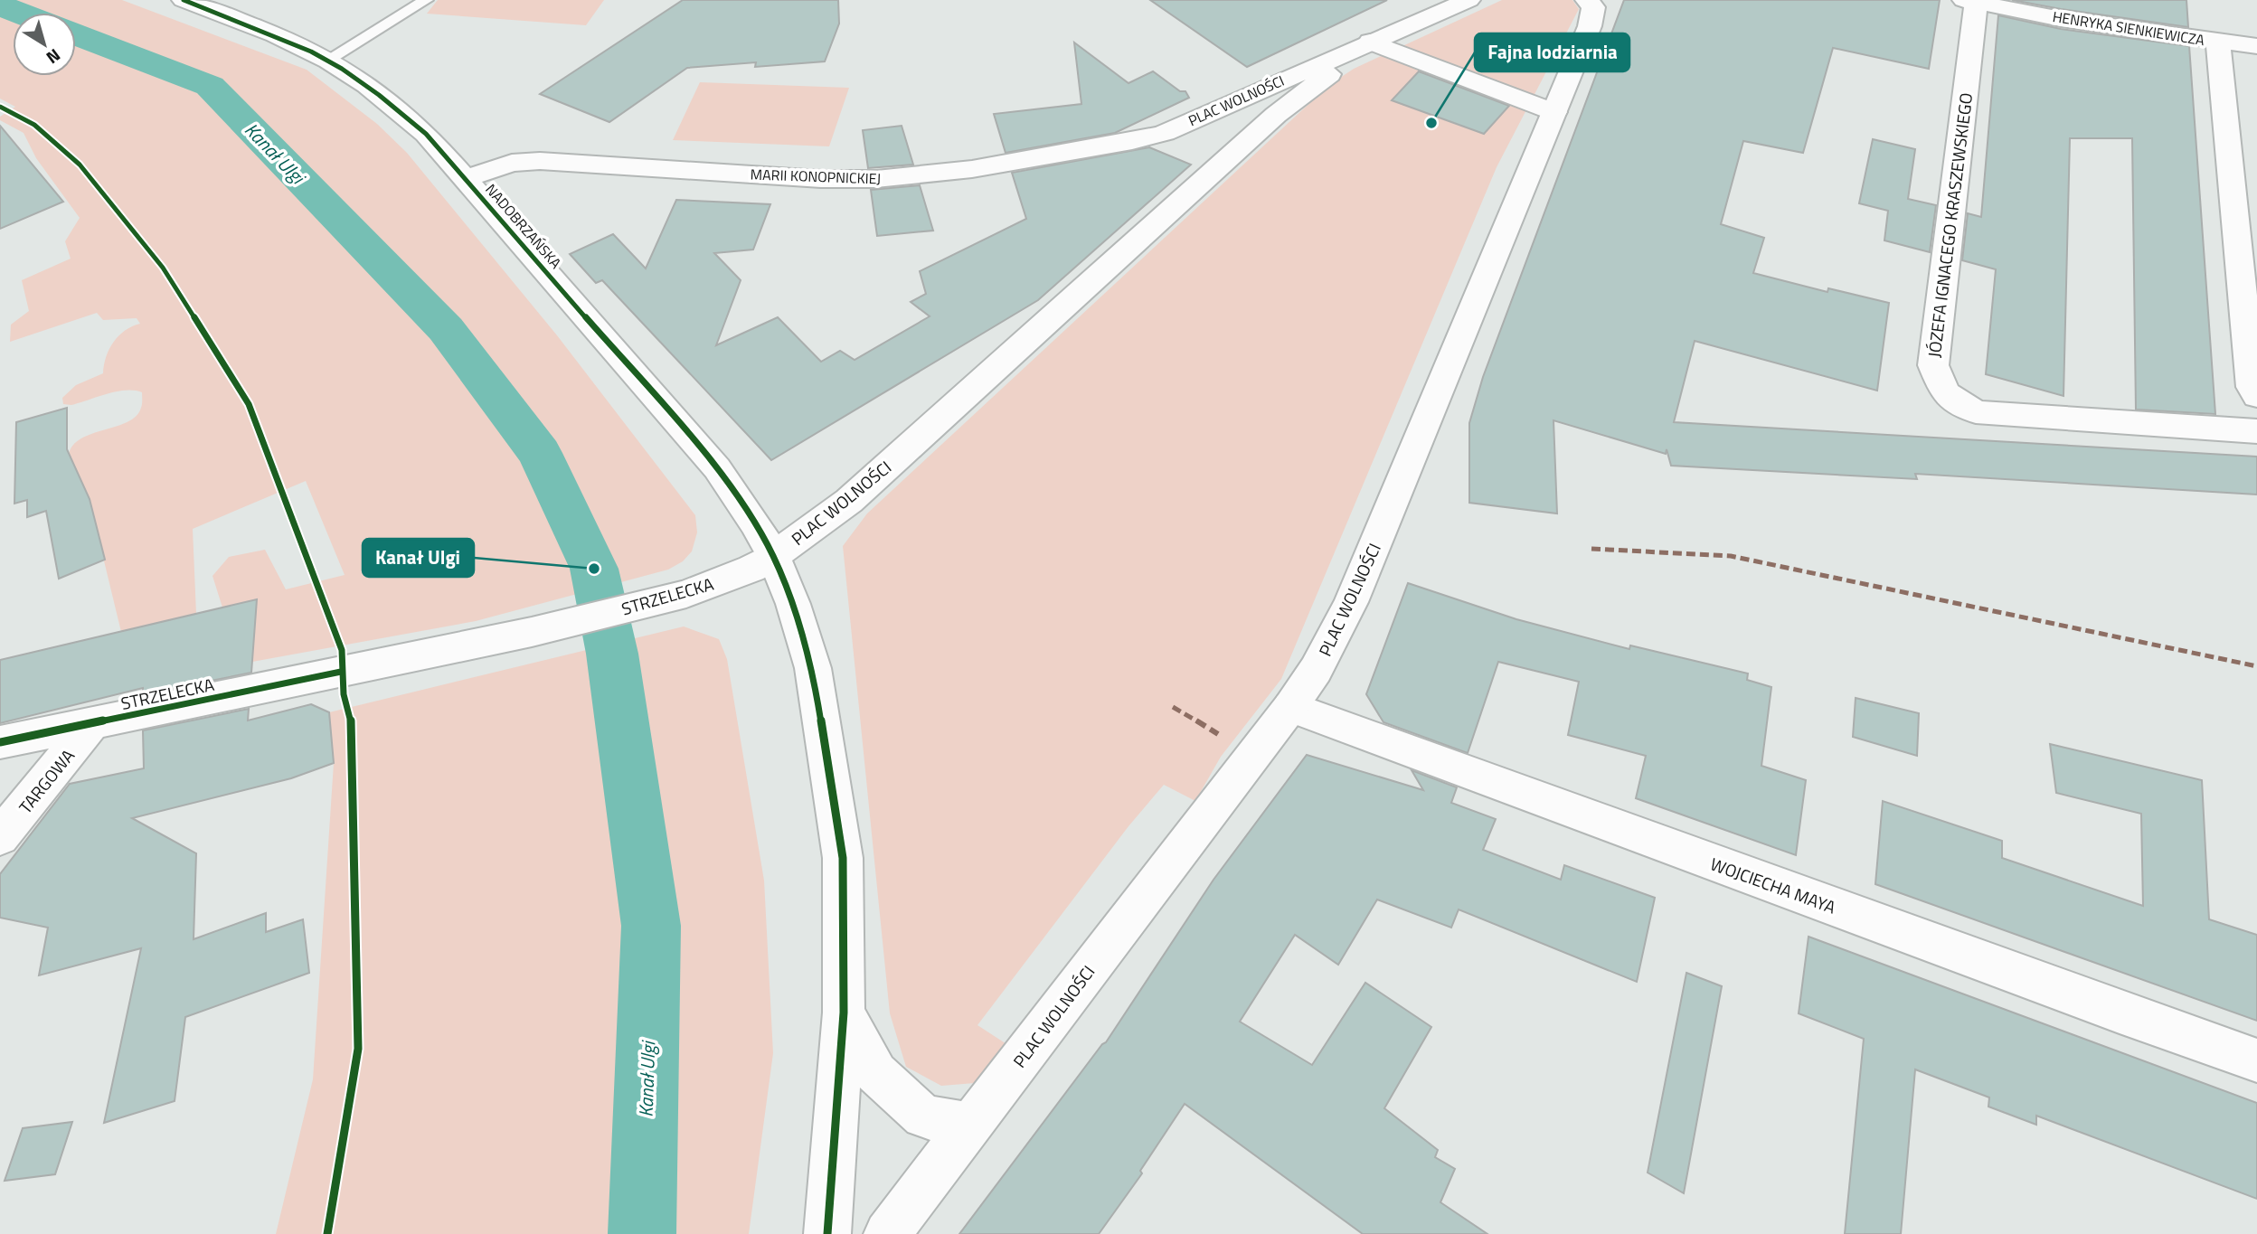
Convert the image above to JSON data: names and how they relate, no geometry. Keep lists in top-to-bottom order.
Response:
{
  "streets": {
    "street": [
      "HENRYKA SIENKIEWICZA",
      "PLAC WOLNOŚCI",
      "MARII KONOPNICKIEJ",
      "JÓZEFA IGNACEGO KRASZEWSKIEGO",
      "NADOBRZAŃSKA",
      "STRZELECKA",
      "TARGOWA",
      "WOJCIECHA MAYA"
    ]
  },
  "crossings": [
    ["HENRYKA SIENKIEWICZA", "JÓZEFA IGNACEGO KRASZEWSKIEGO"],
    ["PLAC WOLNOŚCI", "MARII KONOPNICKIEJ"],
    ["PLAC WOLNOŚCI", "NADOBRZAŃSKA"],
    ["PLAC WOLNOŚCI", "STRZELECKA"],
    ["PLAC WOLNOŚCI", "WOJCIECHA MAYA"],
    ["MARII KONOPNICKIEJ", "NADOBRZAŃSKA"],
    ["NADOBRZAŃSKA", "STRZELECKA"],
    ["STRZELECKA", "TARGOWA"]
  ],
  "water": ["Kanał Ulgi"],
  "places": ["Fajna lodziarnia", "Kanał Ulgi"],
  "north": "bottom right"
}
